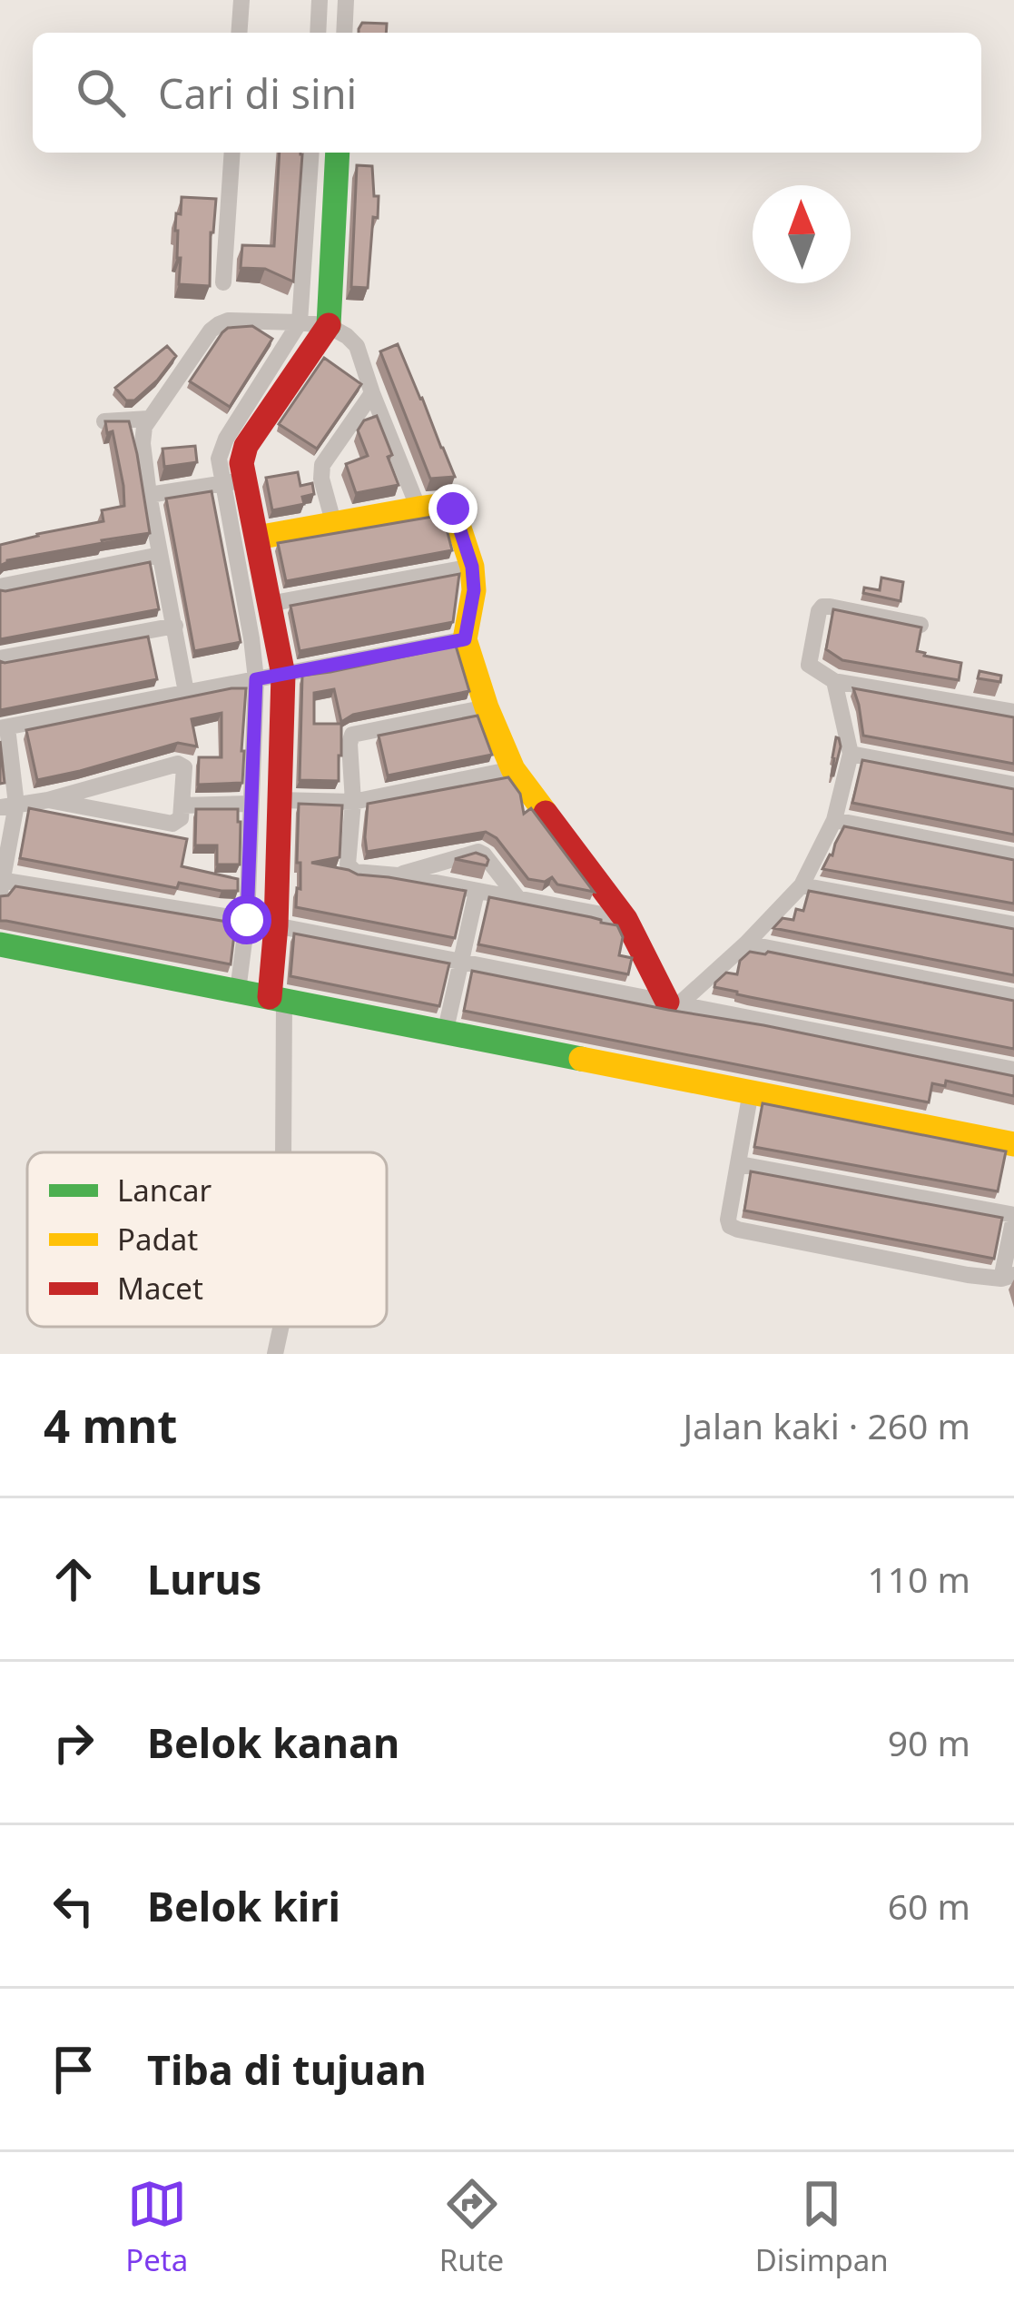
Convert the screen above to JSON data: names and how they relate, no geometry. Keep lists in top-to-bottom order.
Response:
{
  "legend": ["Lancar", "Padat", "Macet"],
  "north": "top",
  "page": {
    "search": "Cari di sini",
    "heading": ["4 mnt", "Jalan kaki · 260 m"],
    "list": [
      ["Lurus", "110 m"],
      ["Belok kanan", "90 m"],
      ["Belok kiri", "60 m"],
      "Tiba di tujuan"
    ],
    "nav": ["Peta", "Rute", "Disimpan"]
  }
}
